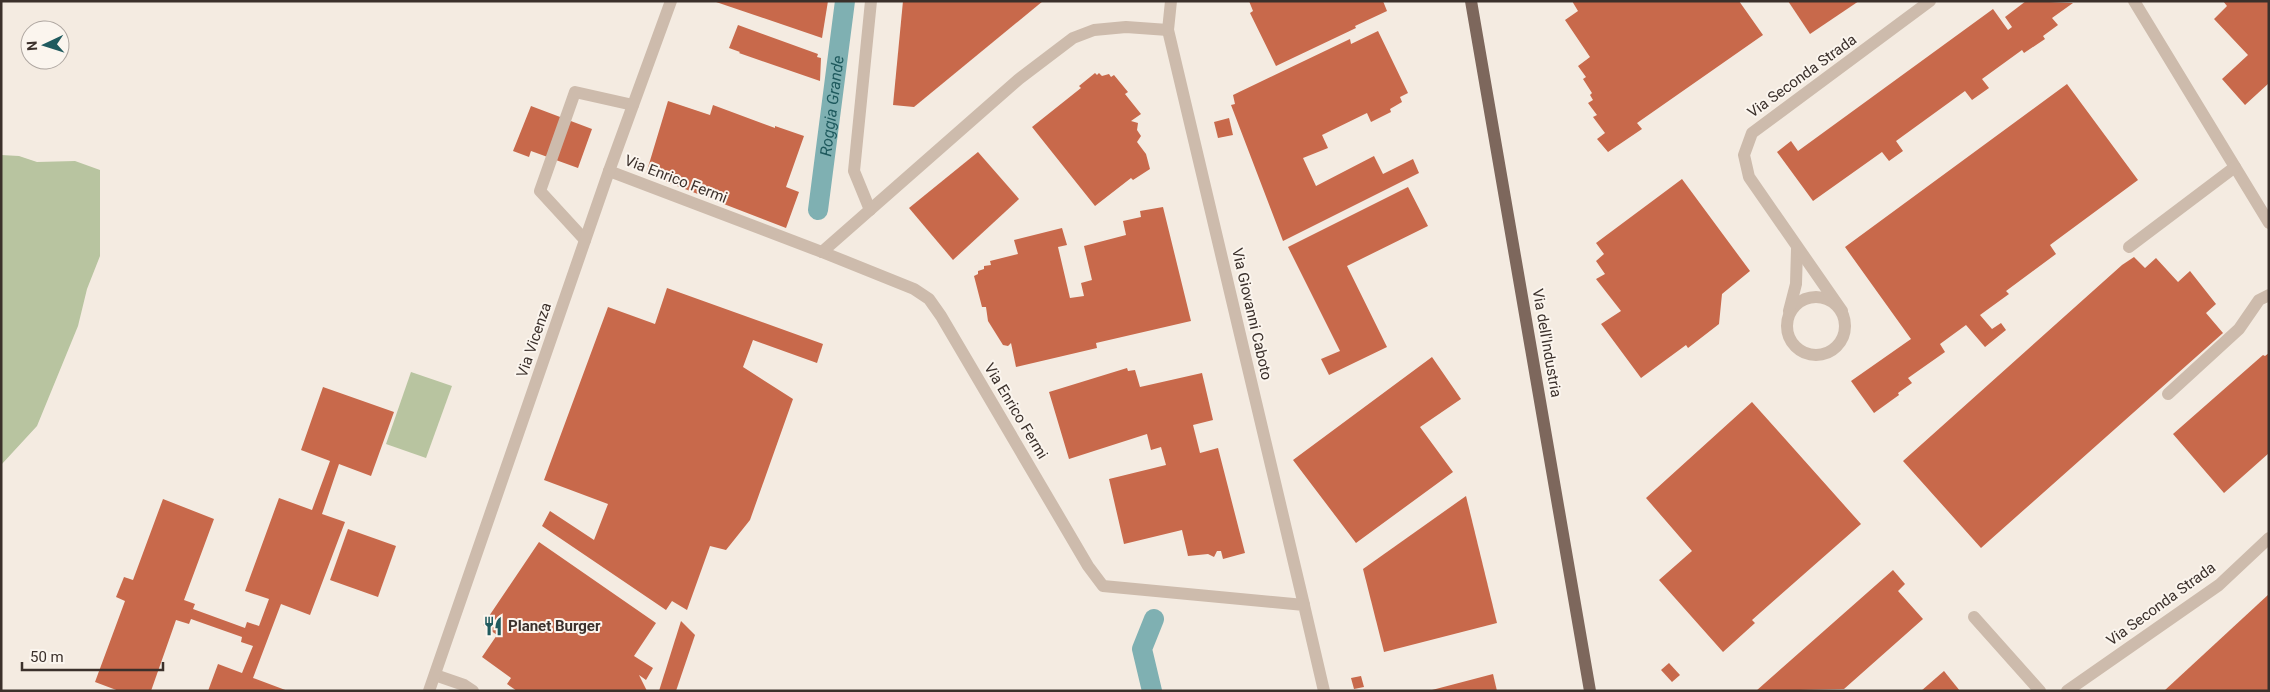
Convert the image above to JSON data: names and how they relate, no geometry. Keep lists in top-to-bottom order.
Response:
{
  "streets": {
    "main road": ["Via dell'Industria"],
    "street": [
      "Via Seconda Strada",
      "Via Enrico Fermi",
      "Via Giovanni Caboto",
      "Via Vicenza"
    ]
  },
  "crossings": [
    ["Via Enrico Fermi", "Via Giovanni Caboto"],
    ["Via Enrico Fermi", "Via Vicenza"]
  ],
  "water": ["Roggia Grande"],
  "places": {
    "restaurant": ["Planet Burger"]
  },
  "scale_bar": "50 m",
  "north": "left"
}
